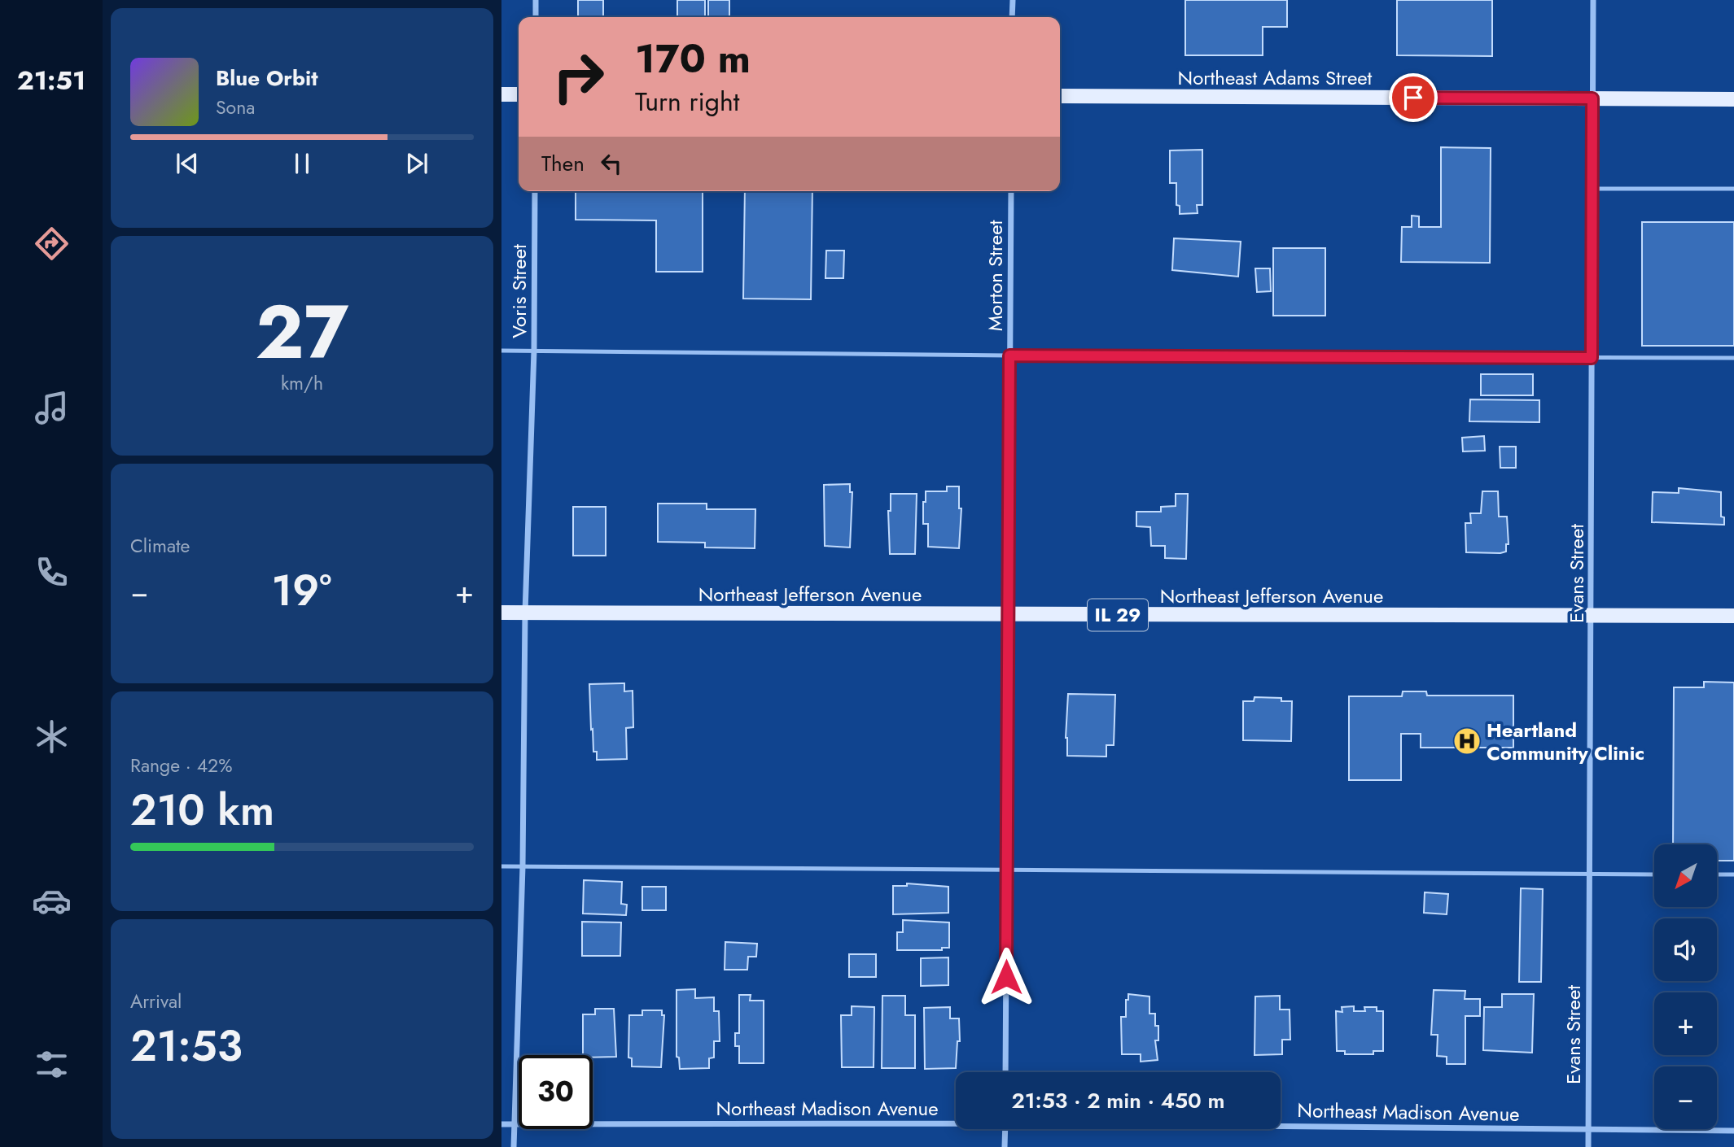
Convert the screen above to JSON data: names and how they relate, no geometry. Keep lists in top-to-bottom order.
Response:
{
  "streets": {
    "main road": ["Northeast Adams Street", "Northeast Jefferson Avenue", "IL 29"],
    "street": [
      "Morton Street",
      "Voris Street",
      "Evans Street",
      "Northeast Madison Avenue"
    ]
  },
  "crossings": [
    ["Northeast Adams Street", "Evans Street"],
    ["Morton Street", "Northeast Jefferson Avenue"],
    ["Voris Street", "Northeast Jefferson Avenue"],
    ["Voris Street", "Northeast Madison Avenue"],
    ["Evans Street", "Northeast Jefferson Avenue"],
    ["Evans Street", "Northeast Madison Avenue"]
  ],
  "places": {
    "hospital": ["Heartland Community Clinic"]
  },
  "north": "bottom left",
  "page": {
    "tabs": "21:51",
    "turn": ["170 m", "Turn right"],
    "song": ["Blue Orbit", "Sona"],
    "then": "Then",
    "tile": [
      ["27", "km/h"],
      "Climate",
      ["Range · 42%", "210 km"],
      ["Arrival", "21:53"]
    ],
    "heat": ["−", "19°", "+"],
    "map_buttons": ["+", "−"],
    "limit": "30",
    "trip": "21:53 · 2 min · 450 m"
  }
}
